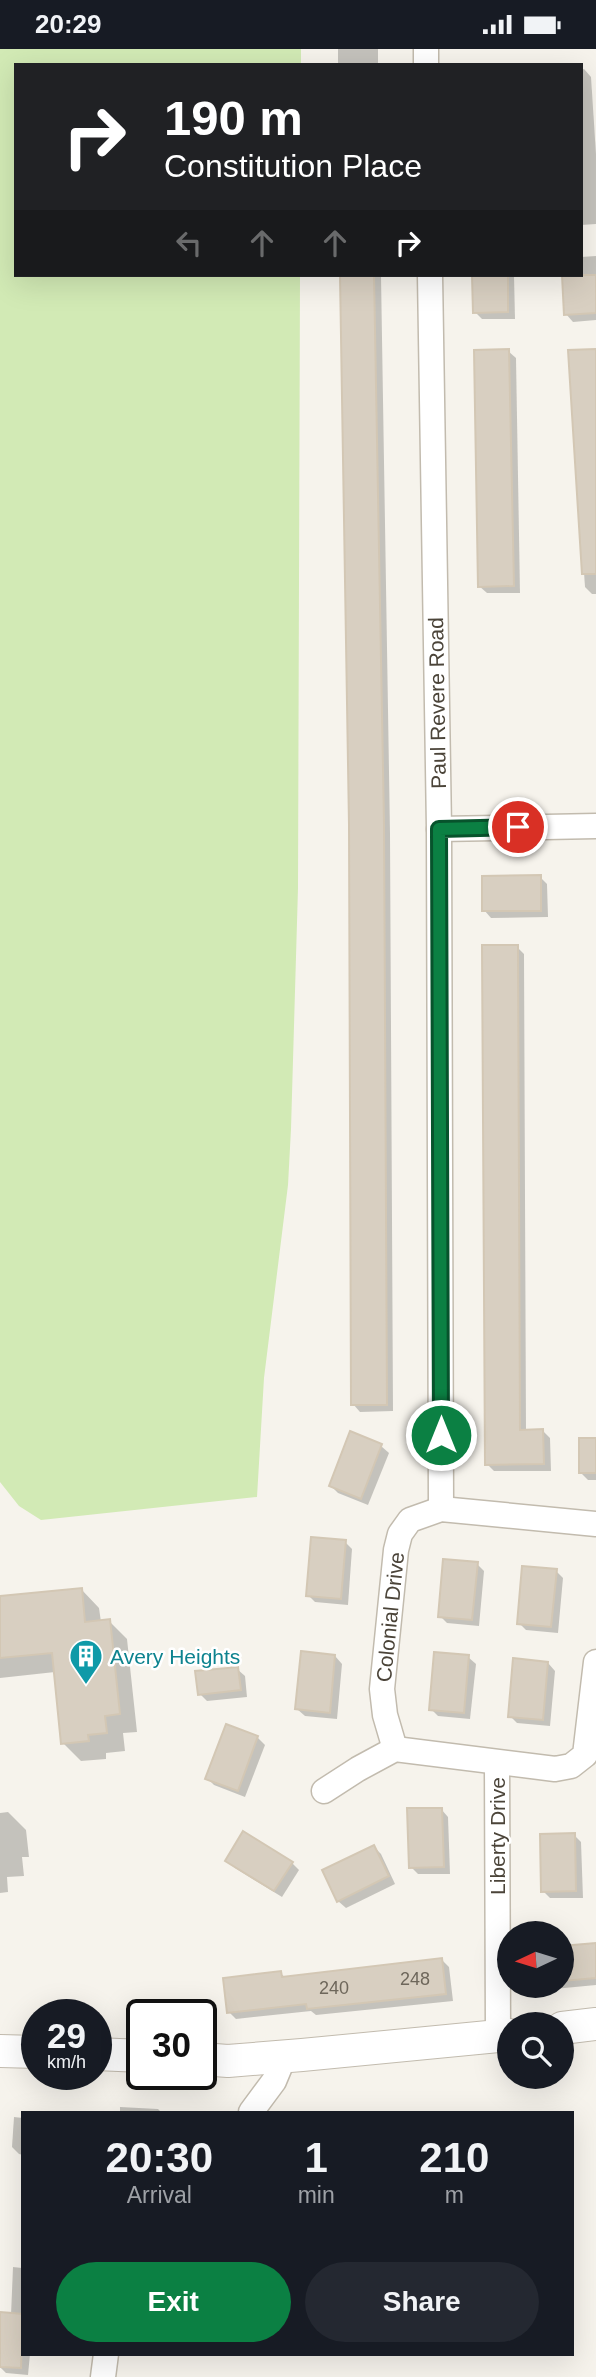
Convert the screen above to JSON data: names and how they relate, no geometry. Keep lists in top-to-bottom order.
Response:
{
  "streets": {
    "street": ["Paul Revere Road", "Colonial Drive", "Liberty Drive"]
  },
  "crossings": [
    ["Paul Revere Road", "Colonial Drive"]
  ],
  "places": {
    "building": ["Avery Heights"]
  },
  "house_numbers": ["248", "240"],
  "north": "left",
  "page": {
    "status": "20:29",
    "turn": ["190 m", "Constitution Place"],
    "speed": "29 km/h",
    "limit": "30",
    "eta": [
      "20:30",
      "Arrival",
      "1",
      "min",
      "210",
      "m"
    ],
    "buttons": ["Exit", "Share"]
  }
}
